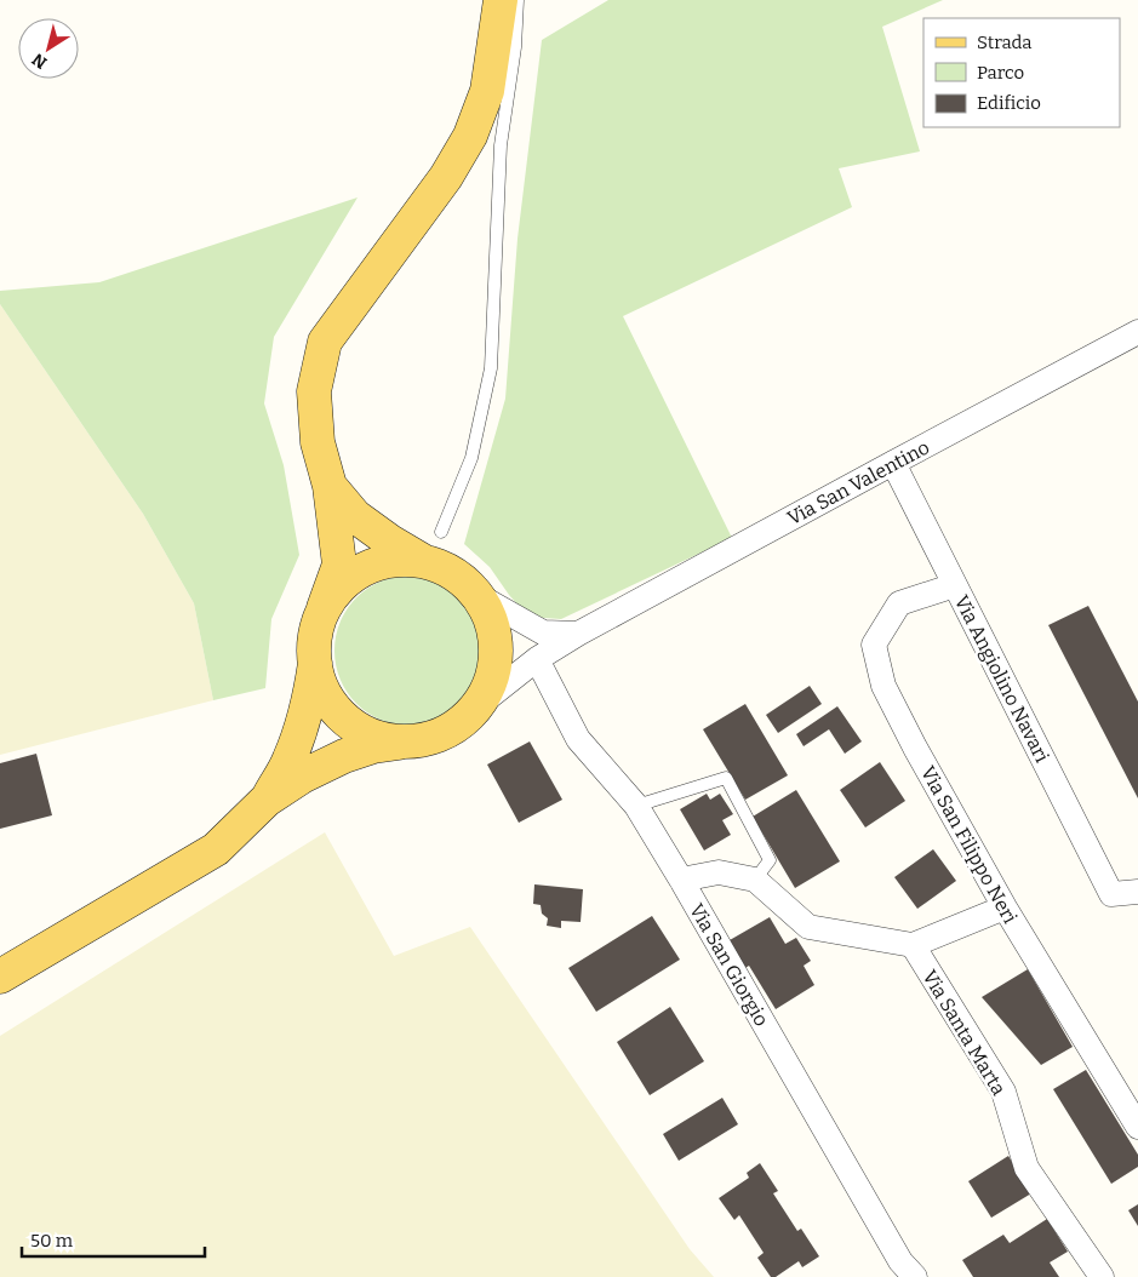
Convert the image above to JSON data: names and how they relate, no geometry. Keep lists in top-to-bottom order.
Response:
{
  "streets": {
    "street": [
      "Via San Valentino",
      "Via Angiolino Navari",
      "Via San Filippo Neri",
      "Via San Giorgio",
      "Via Santa Marta"
    ]
  },
  "crossings": [
    ["Via San Valentino", "Via Angiolino Navari"],
    ["Via San Valentino", "Via San Giorgio"],
    ["Via Angiolino Navari", "Via San Filippo Neri"]
  ],
  "legend": ["Strada", "Parco", "Edificio"],
  "scale_bar": "50 m",
  "north": "bottom left"
}
